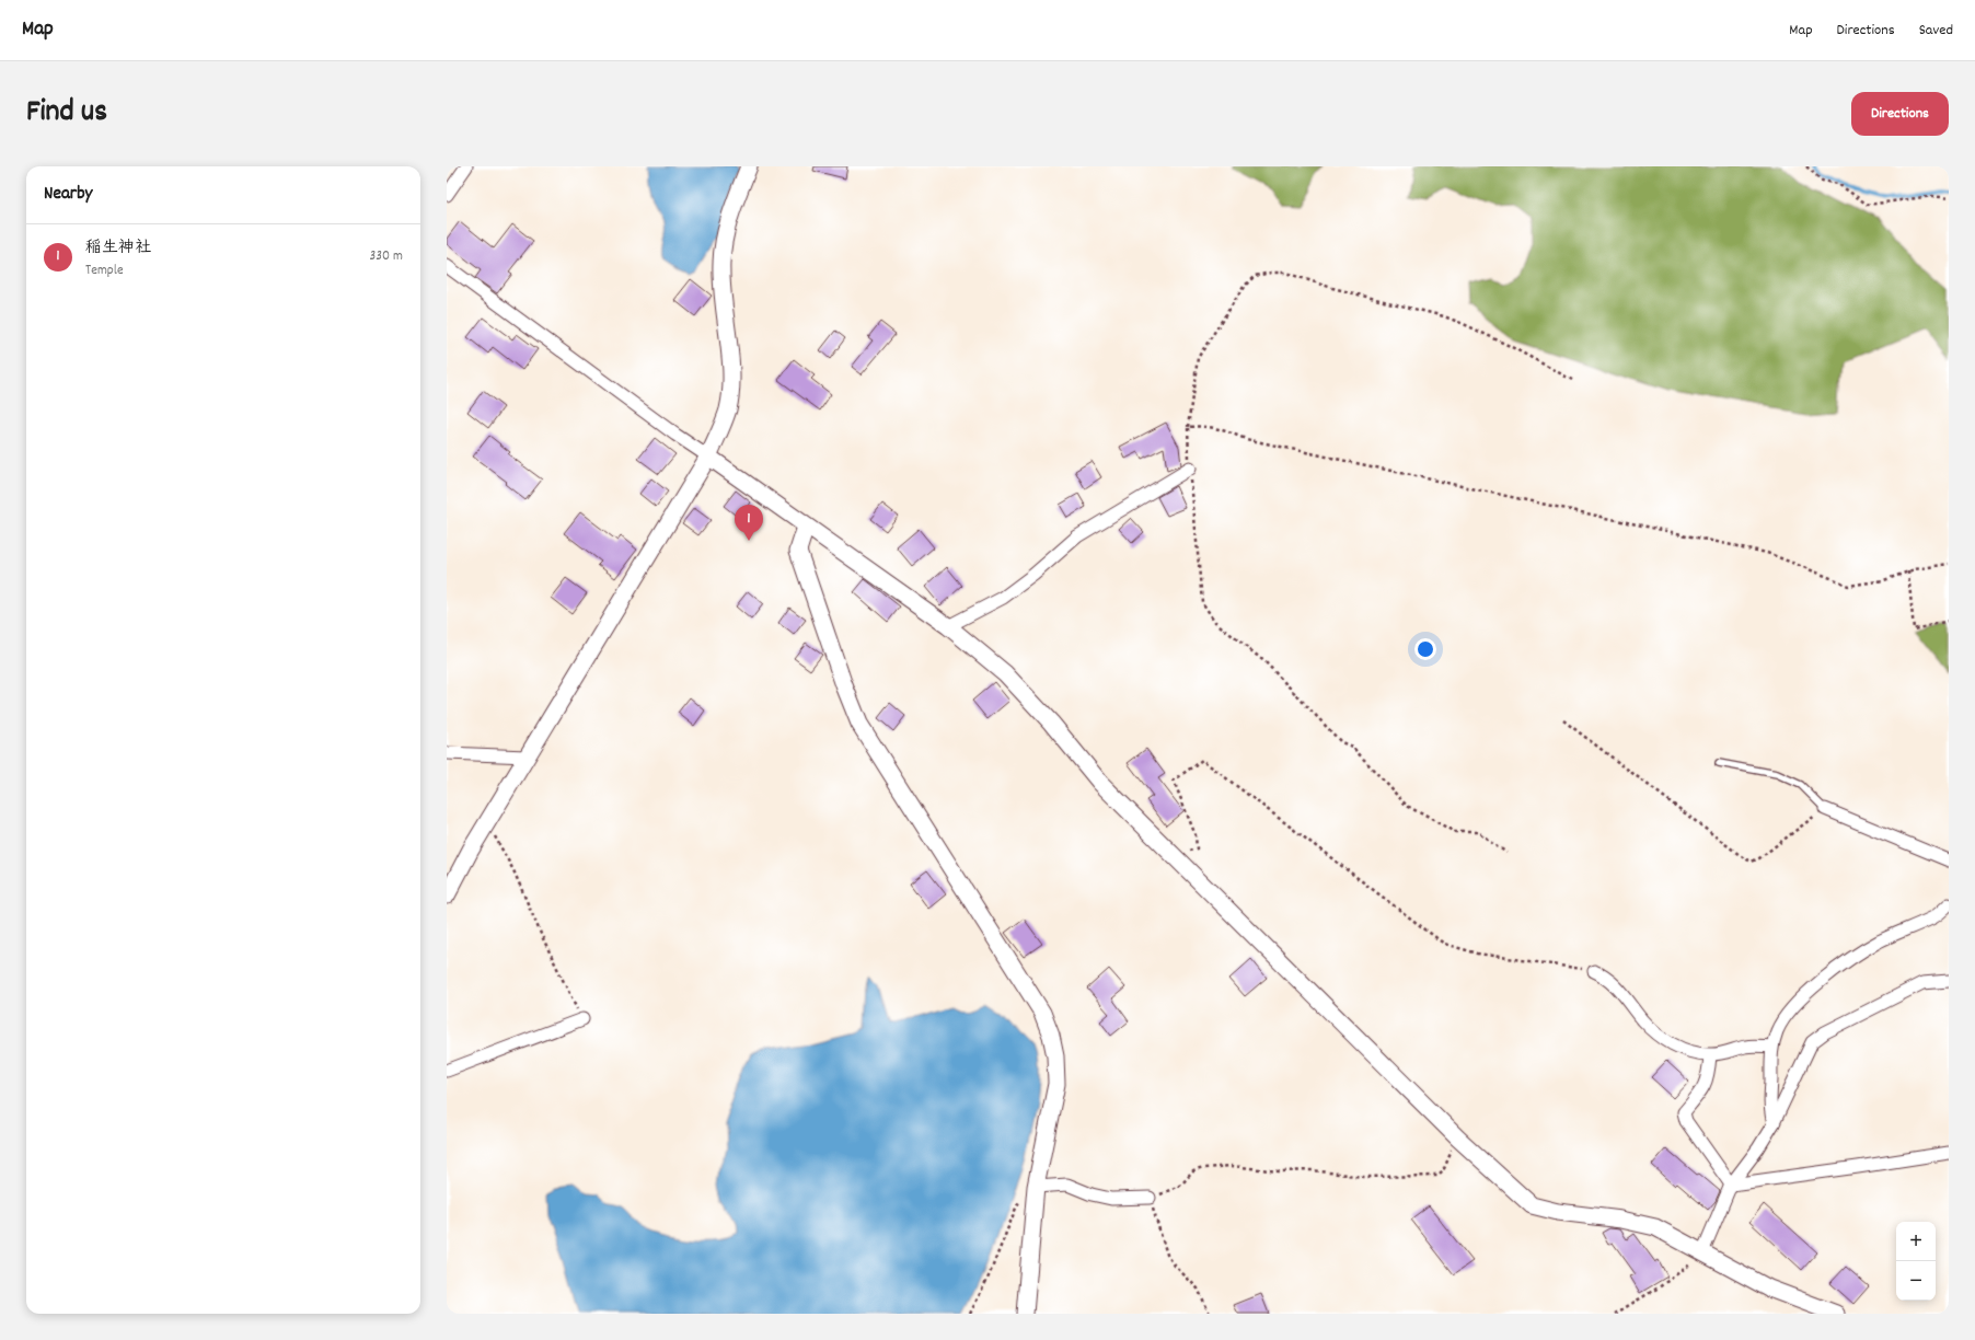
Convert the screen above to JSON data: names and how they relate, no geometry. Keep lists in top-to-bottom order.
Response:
{
  "page": {
    "header": "Map",
    "nav": ["Map", "Directions", "Saved"],
    "title": "Find us",
    "buttons": "Directions",
    "heading": "Nearby",
    "list": [
      {
        "mark": "1",
        "name": "稲生神社",
        "note": "Temple",
        "value": "330 m"
      }
    ],
    "pins": "1",
    "map_buttons": ["+", "−"]
  }
}
